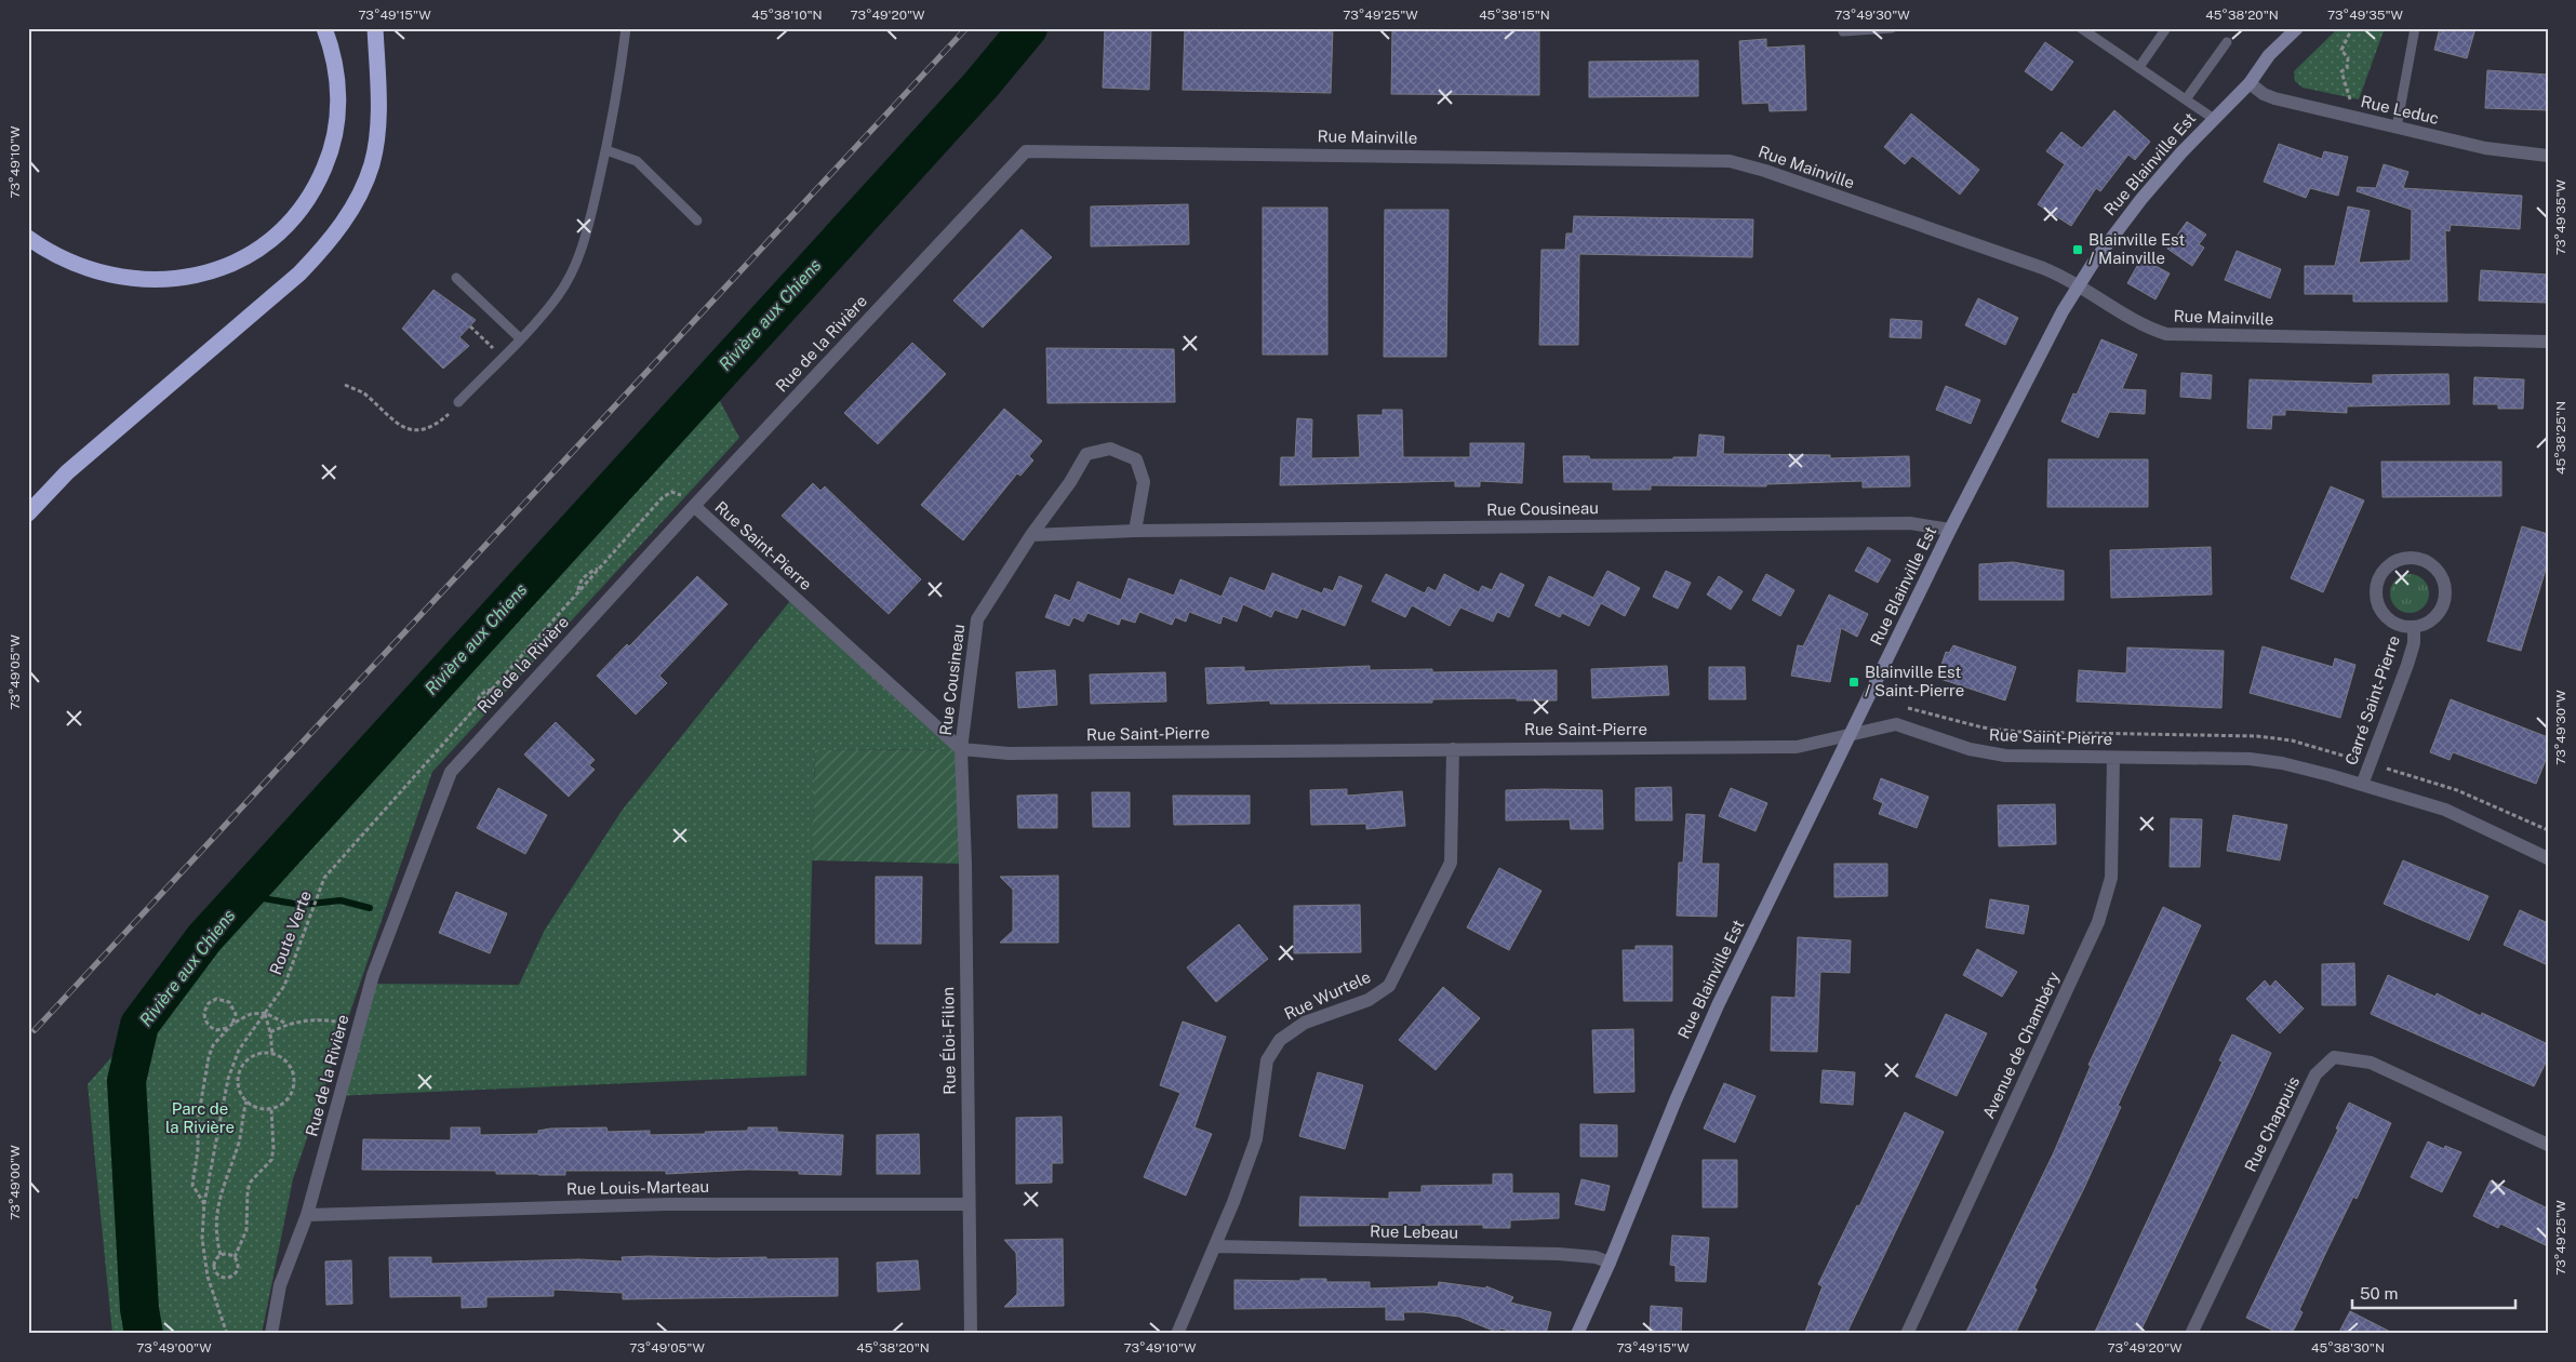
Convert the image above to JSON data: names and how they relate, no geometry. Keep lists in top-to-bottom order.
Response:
{
  "streets": {
    "street": [
      "Rue Leduc",
      "Rue Mainville",
      "Rue Blainville Est",
      "Rue de la Rivière",
      "Rue Cousineau",
      "Rue Saint-Pierre",
      "Carré Saint-Pierre",
      "Rue Wurtele",
      "Rue Éloi-Filion",
      "Avenue de Chambéry",
      "Rue Chappuis",
      "Rue Louis-Marteau",
      "Rue Lebeau"
    ],
    "path": ["Route Verte"]
  },
  "crossings": [
    ["Rue Leduc", "Rue Blainville Est"],
    ["Rue Mainville", "Rue Blainville Est"],
    ["Rue Mainville", "Rue de la Rivière"],
    ["Rue Blainville Est", "Rue Cousineau"],
    ["Rue Blainville Est", "Rue Saint-Pierre"],
    ["Rue Blainville Est", "Rue Lebeau"],
    ["Rue de la Rivière", "Rue Saint-Pierre"],
    ["Rue de la Rivière", "Route Verte"],
    ["Rue de la Rivière", "Rue Louis-Marteau"],
    ["Rue Cousineau", "Rue Saint-Pierre"],
    ["Rue Cousineau", "Rue Éloi-Filion"],
    ["Rue Saint-Pierre", "Carré Saint-Pierre"],
    ["Rue Saint-Pierre", "Route Verte"],
    ["Rue Saint-Pierre", "Rue Wurtele"],
    ["Rue Saint-Pierre", "Rue Éloi-Filion"],
    ["Rue Saint-Pierre", "Avenue de Chambéry"],
    ["Rue Wurtele", "Rue Lebeau"],
    ["Rue Éloi-Filion", "Rue Louis-Marteau"]
  ],
  "water": ["Rivière aux Chiens"],
  "parks": ["Parc de la Rivière"],
  "places": {
    "transit": ["Blainville Est / Mainville", "Blainville Est / Saint-Pierre"]
  },
  "scale_bar": "50 m",
  "coordinates": [
    "73°49'15\"W",
    "45°38'10\"N",
    "73°49'20\"W",
    "73°49'25\"W",
    "45°38'15\"N",
    "73°49'30\"W",
    "45°38'20\"N",
    "73°49'35\"W",
    "73°49'10\"W",
    "45°38'25\"N",
    "73°49'05\"W",
    "73°49'00\"W",
    "45°38'30\"N"
  ]
}
